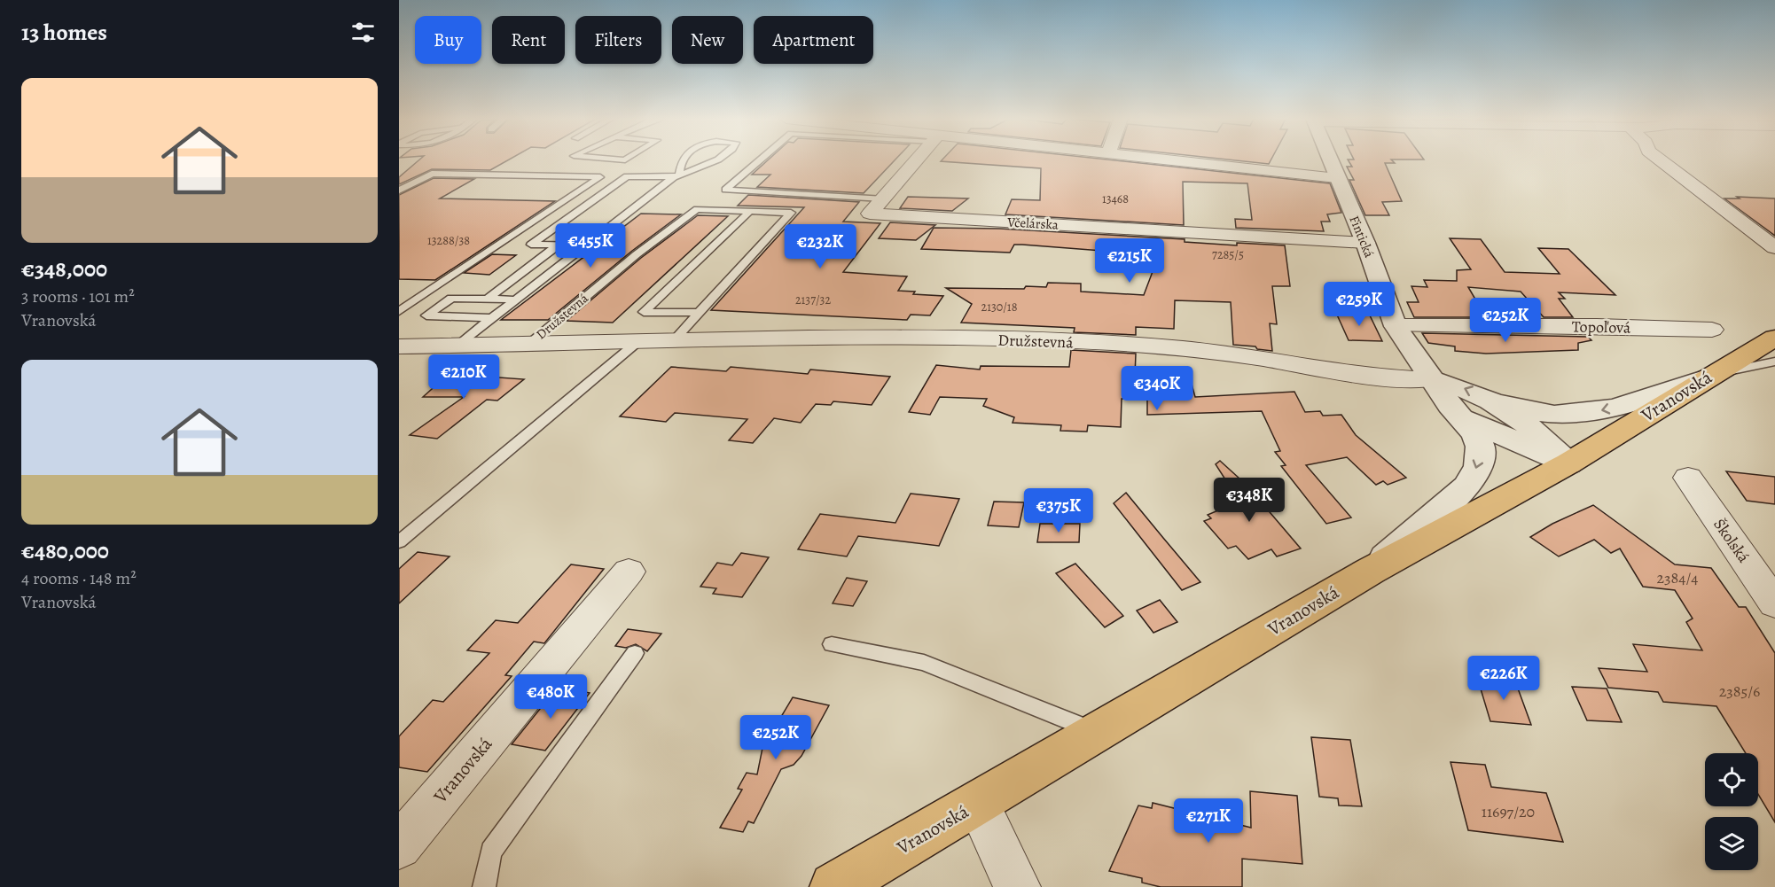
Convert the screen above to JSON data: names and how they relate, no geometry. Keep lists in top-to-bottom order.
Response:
{
  "streets": {
    "main road": ["Vranovská"],
    "street": [
      "Včelárska",
      "Fintická",
      "Družstevná",
      "Topoľová",
      "Školská"
    ]
  },
  "crossings": [
    ["Včelárska", "Fintická"],
    ["Fintická", "Družstevná"],
    ["Fintická", "Topoľová"],
    ["Fintická", "Vranovská"]
  ],
  "house_numbers": [
    "13468",
    "13288/38",
    "7285/5",
    "2137/32",
    "2130/18",
    "2384/4",
    "2385/6",
    "11697/20"
  ],
  "page": {
    "heading": "13 homes",
    "chip": [
      "Buy",
      "Rent",
      "Filters",
      "New",
      "Apartment"
    ],
    "list": [
      {
        "name": "€348,000",
        "note": "3 rooms · 101 m² · Vranovská"
      },
      {
        "name": "€480,000",
        "note": "4 rooms · 148 m² · Vranovská"
      }
    ],
    "price": [
      "€455K",
      "€232K",
      "€215K",
      "€259K",
      "€252K",
      "€210K",
      "€340K",
      "€348K",
      "€375K",
      "€226K",
      "€480K",
      "€252K",
      "€271K"
    ]
  }
}
